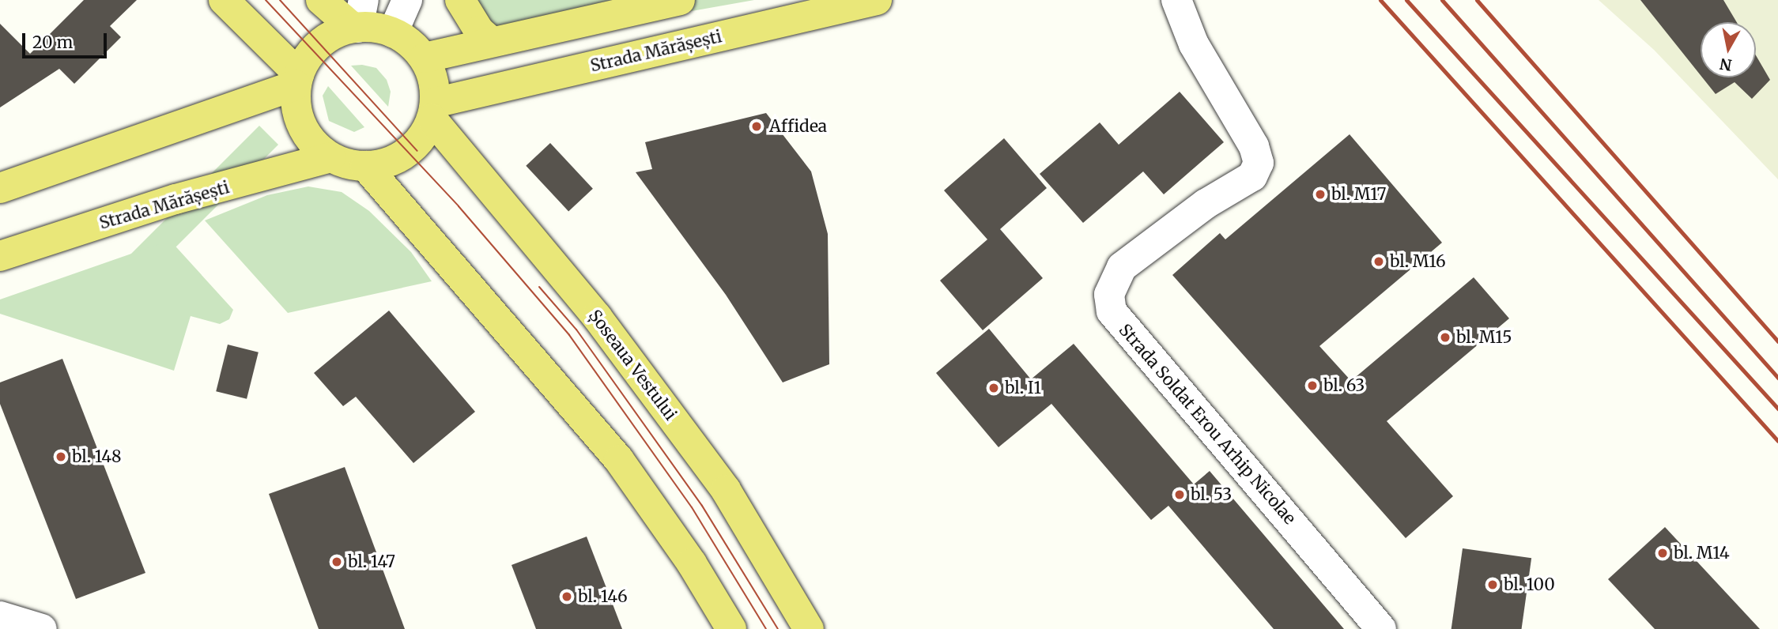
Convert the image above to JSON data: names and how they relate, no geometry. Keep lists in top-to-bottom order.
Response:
{
  "streets": {
    "main road": ["Strada Mărășești", "Șoseaua Vestului"],
    "street": ["Strada Soldat Erou Arhip Nicolae"]
  },
  "crossings": [
    ["Strada Mărășești", "Șoseaua Vestului"]
  ],
  "places": [
    "Affidea",
    "bl. M17",
    "bl. M16",
    "bl. M15",
    "bl. 63",
    "bl. I1",
    "bl. 148",
    "bl. 53",
    "bl. M14",
    "bl. 147",
    "bl. 100",
    "bl. 146"
  ],
  "scale_bar": "20 m",
  "north": "bottom"
}
